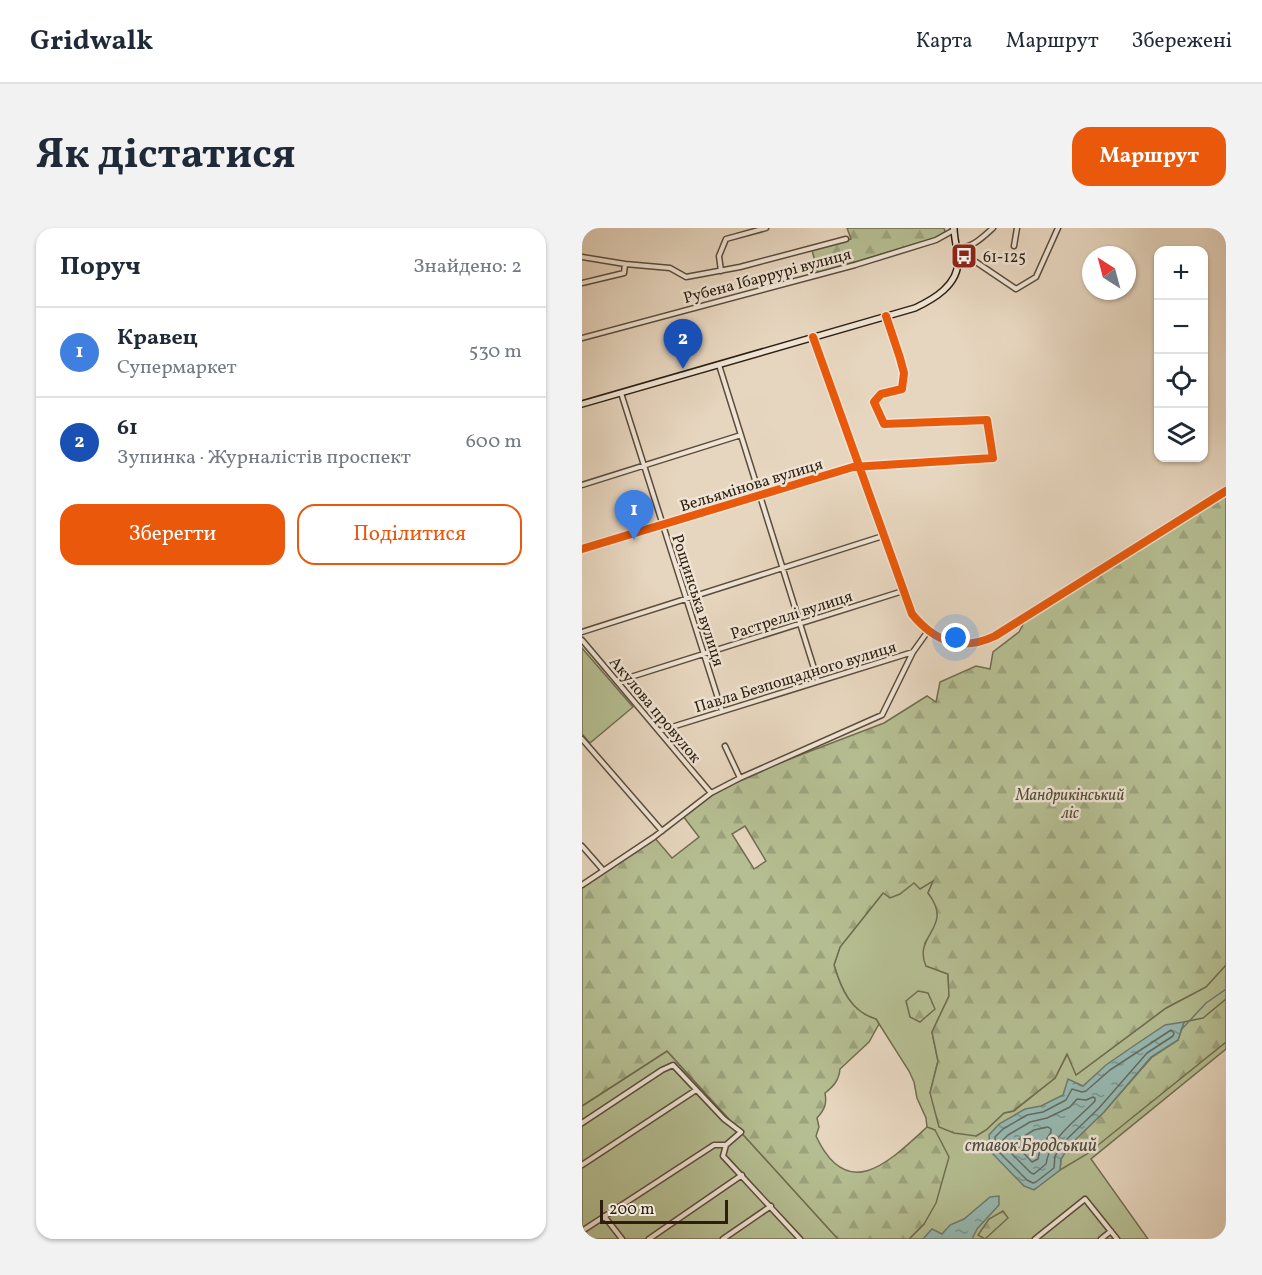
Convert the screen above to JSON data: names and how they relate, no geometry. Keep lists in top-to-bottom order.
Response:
{
  "streets": {
    "street": [
      "Рубена Ібаррурі вулиця",
      "Вельямінова вулиця",
      "Рощинська вулиця",
      "Растреллі вулиця",
      "Павла Безпощадного вулиця",
      "Акулова провулок"
    ]
  },
  "crossings": [
    ["Вельямінова вулиця", "Рощинська вулиця"],
    ["Вельямінова вулиця", "Растреллі вулиця"],
    ["Вельямінова вулиця", "Павла Безпощадного вулиця"],
    ["Рощинська вулиця", "Растреллі вулиця"],
    ["Рощинська вулиця", "Павла Безпощадного вулиця"],
    ["Растреллі вулиця", "Акулова провулок"],
    ["Павла Безпощадного вулиця", "Акулова провулок"]
  ],
  "water": ["ставок Бродський"],
  "parks": ["Мандрикінський ліс"],
  "places": {
    "bus stop": ["61-125"]
  },
  "scale_bar": "200 m",
  "north": "top left",
  "page": {
    "header": "Gridwalk",
    "nav": ["Карта", "Маршрут", "Збережені"],
    "title": "Як дістатися",
    "buttons": [
      "Маршрут",
      ["Зберегти", "Поділитися"]
    ],
    "heading": ["Поруч", "Знайдено: 2"],
    "map_buttons": ["+", "−"],
    "list": [
      {
        "mark": "1",
        "name": "Кравец",
        "note": "Супермаркет",
        "value": "530 m"
      },
      {
        "mark": "2",
        "name": "61",
        "note": "Зупинка · Журналістів проспект",
        "value": "600 m"
      }
    ],
    "pins": ["2", "1"],
    "scale": "200 m"
  }
}
